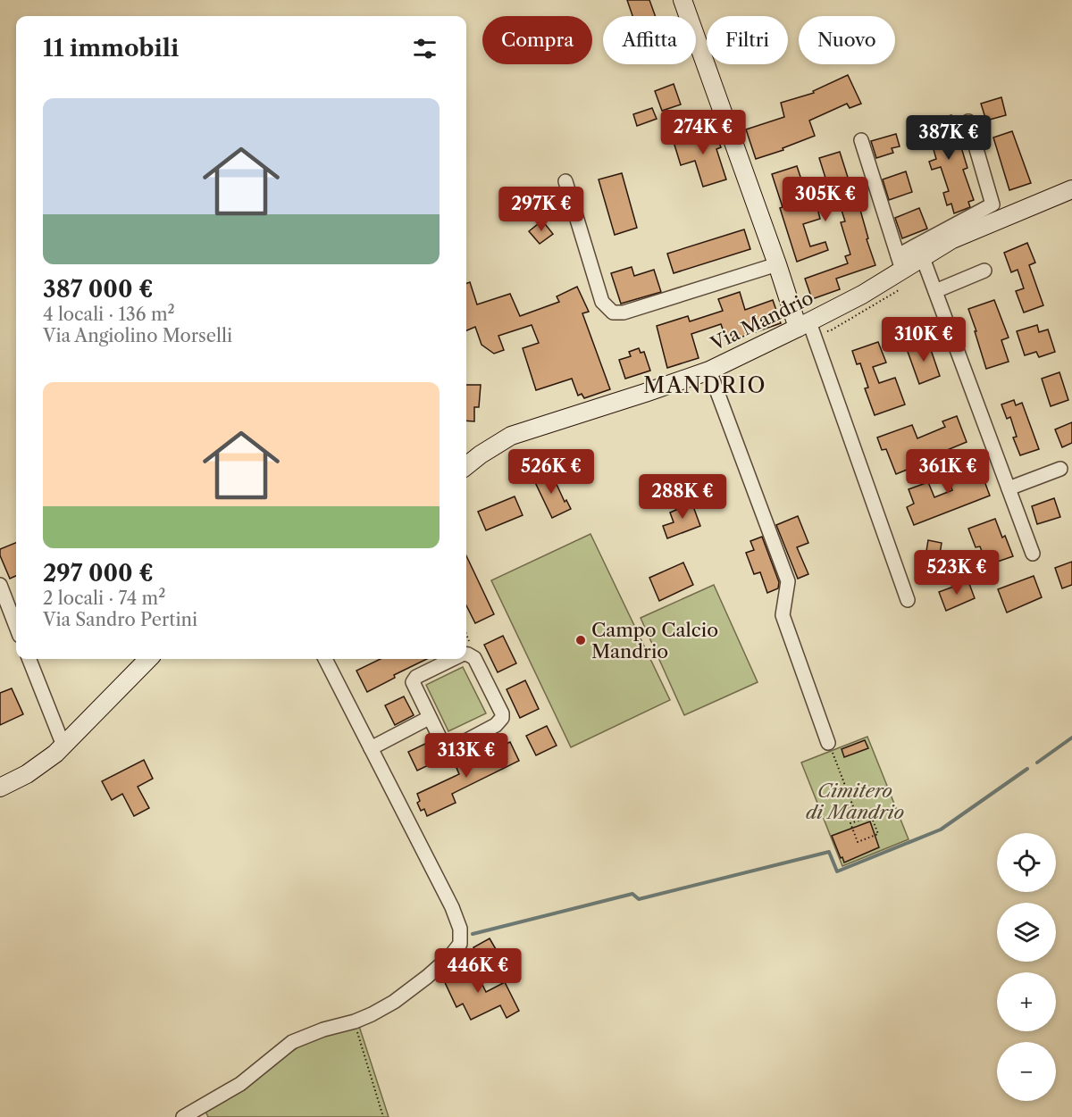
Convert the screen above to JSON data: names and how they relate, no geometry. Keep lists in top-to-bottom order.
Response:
{
  "streets": {
    "street": ["Via Mandrio"]
  },
  "districts": ["MANDRIO"],
  "parks": ["Cimitero di Mandrio"],
  "places": ["Campo Calcio Mandrio"],
  "page": {
    "chip": [
      "Compra",
      "Affitta",
      "Filtri",
      "Nuovo"
    ],
    "heading": "11 immobili",
    "list": [
      {
        "name": "387 000 €",
        "note": "4 locali · 136 m² · Via Angiolino Morselli"
      },
      {
        "name": "297 000 €",
        "note": "2 locali · 74 m² · Via Sandro Pertini"
      }
    ],
    "price": [
      "274K €",
      "387K €",
      "305K €",
      "297K €",
      "310K €",
      "526K €",
      "361K €",
      "288K €",
      "523K €",
      "313K €",
      "446K €"
    ],
    "map_buttons": ["+", "−"]
  }
}
